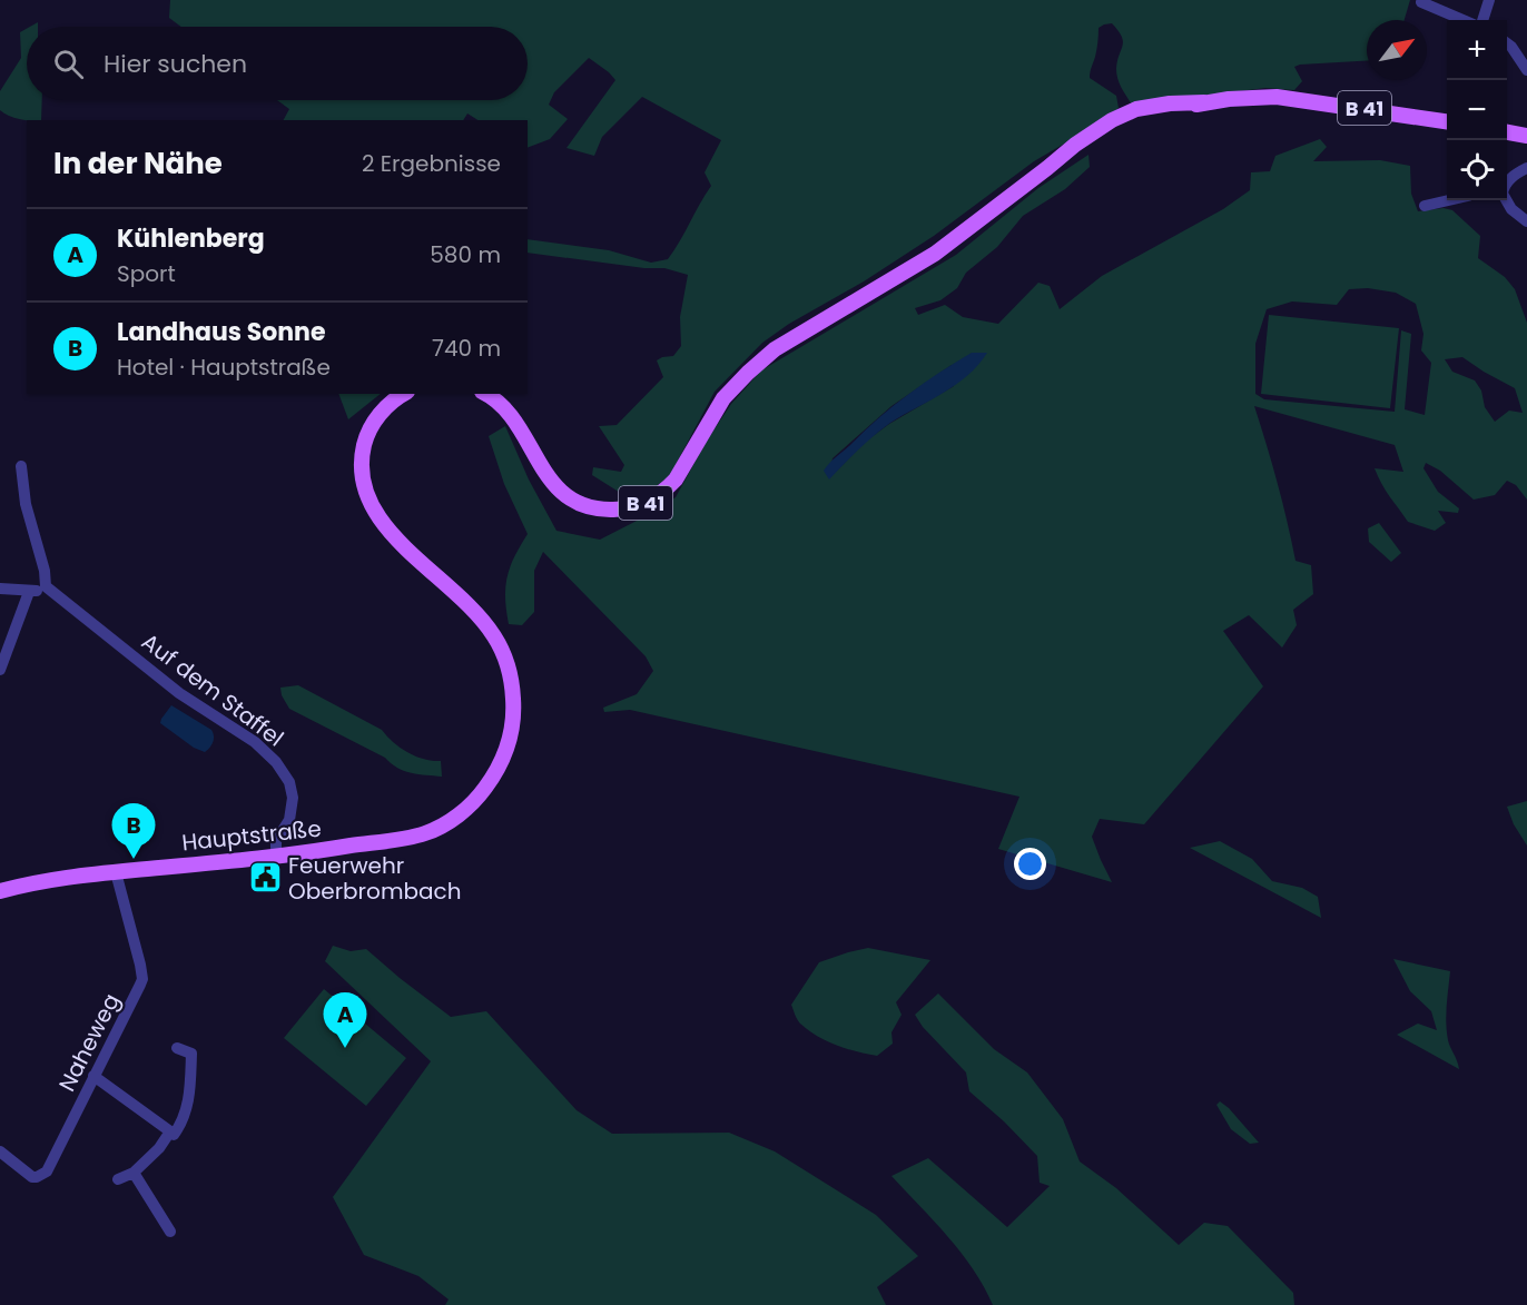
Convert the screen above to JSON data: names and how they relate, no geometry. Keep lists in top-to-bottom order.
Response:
{
  "streets": {
    "main road": ["B 41", "Hauptstraße"],
    "street": ["Auf dem Staffel", "Naheweg"]
  },
  "crossings": [
    ["Auf dem Staffel", "Hauptstraße"],
    ["Hauptstraße", "Naheweg"]
  ],
  "places": {
    "public building": ["Feuerwehr Oberbrombach"]
  },
  "north": "top right",
  "page": {
    "map_buttons": ["+", "−"],
    "search": "Hier suchen",
    "heading": ["In der Nähe", "2 Ergebnisse"],
    "list": [
      {
        "mark": "A",
        "name": "Kühlenberg",
        "note": "Sport",
        "value": "580 m"
      },
      {
        "mark": "B",
        "name": "Landhaus Sonne",
        "note": "Hotel · Hauptstraße",
        "value": "740 m"
      }
    ],
    "pins": ["B", "A"]
  }
}
